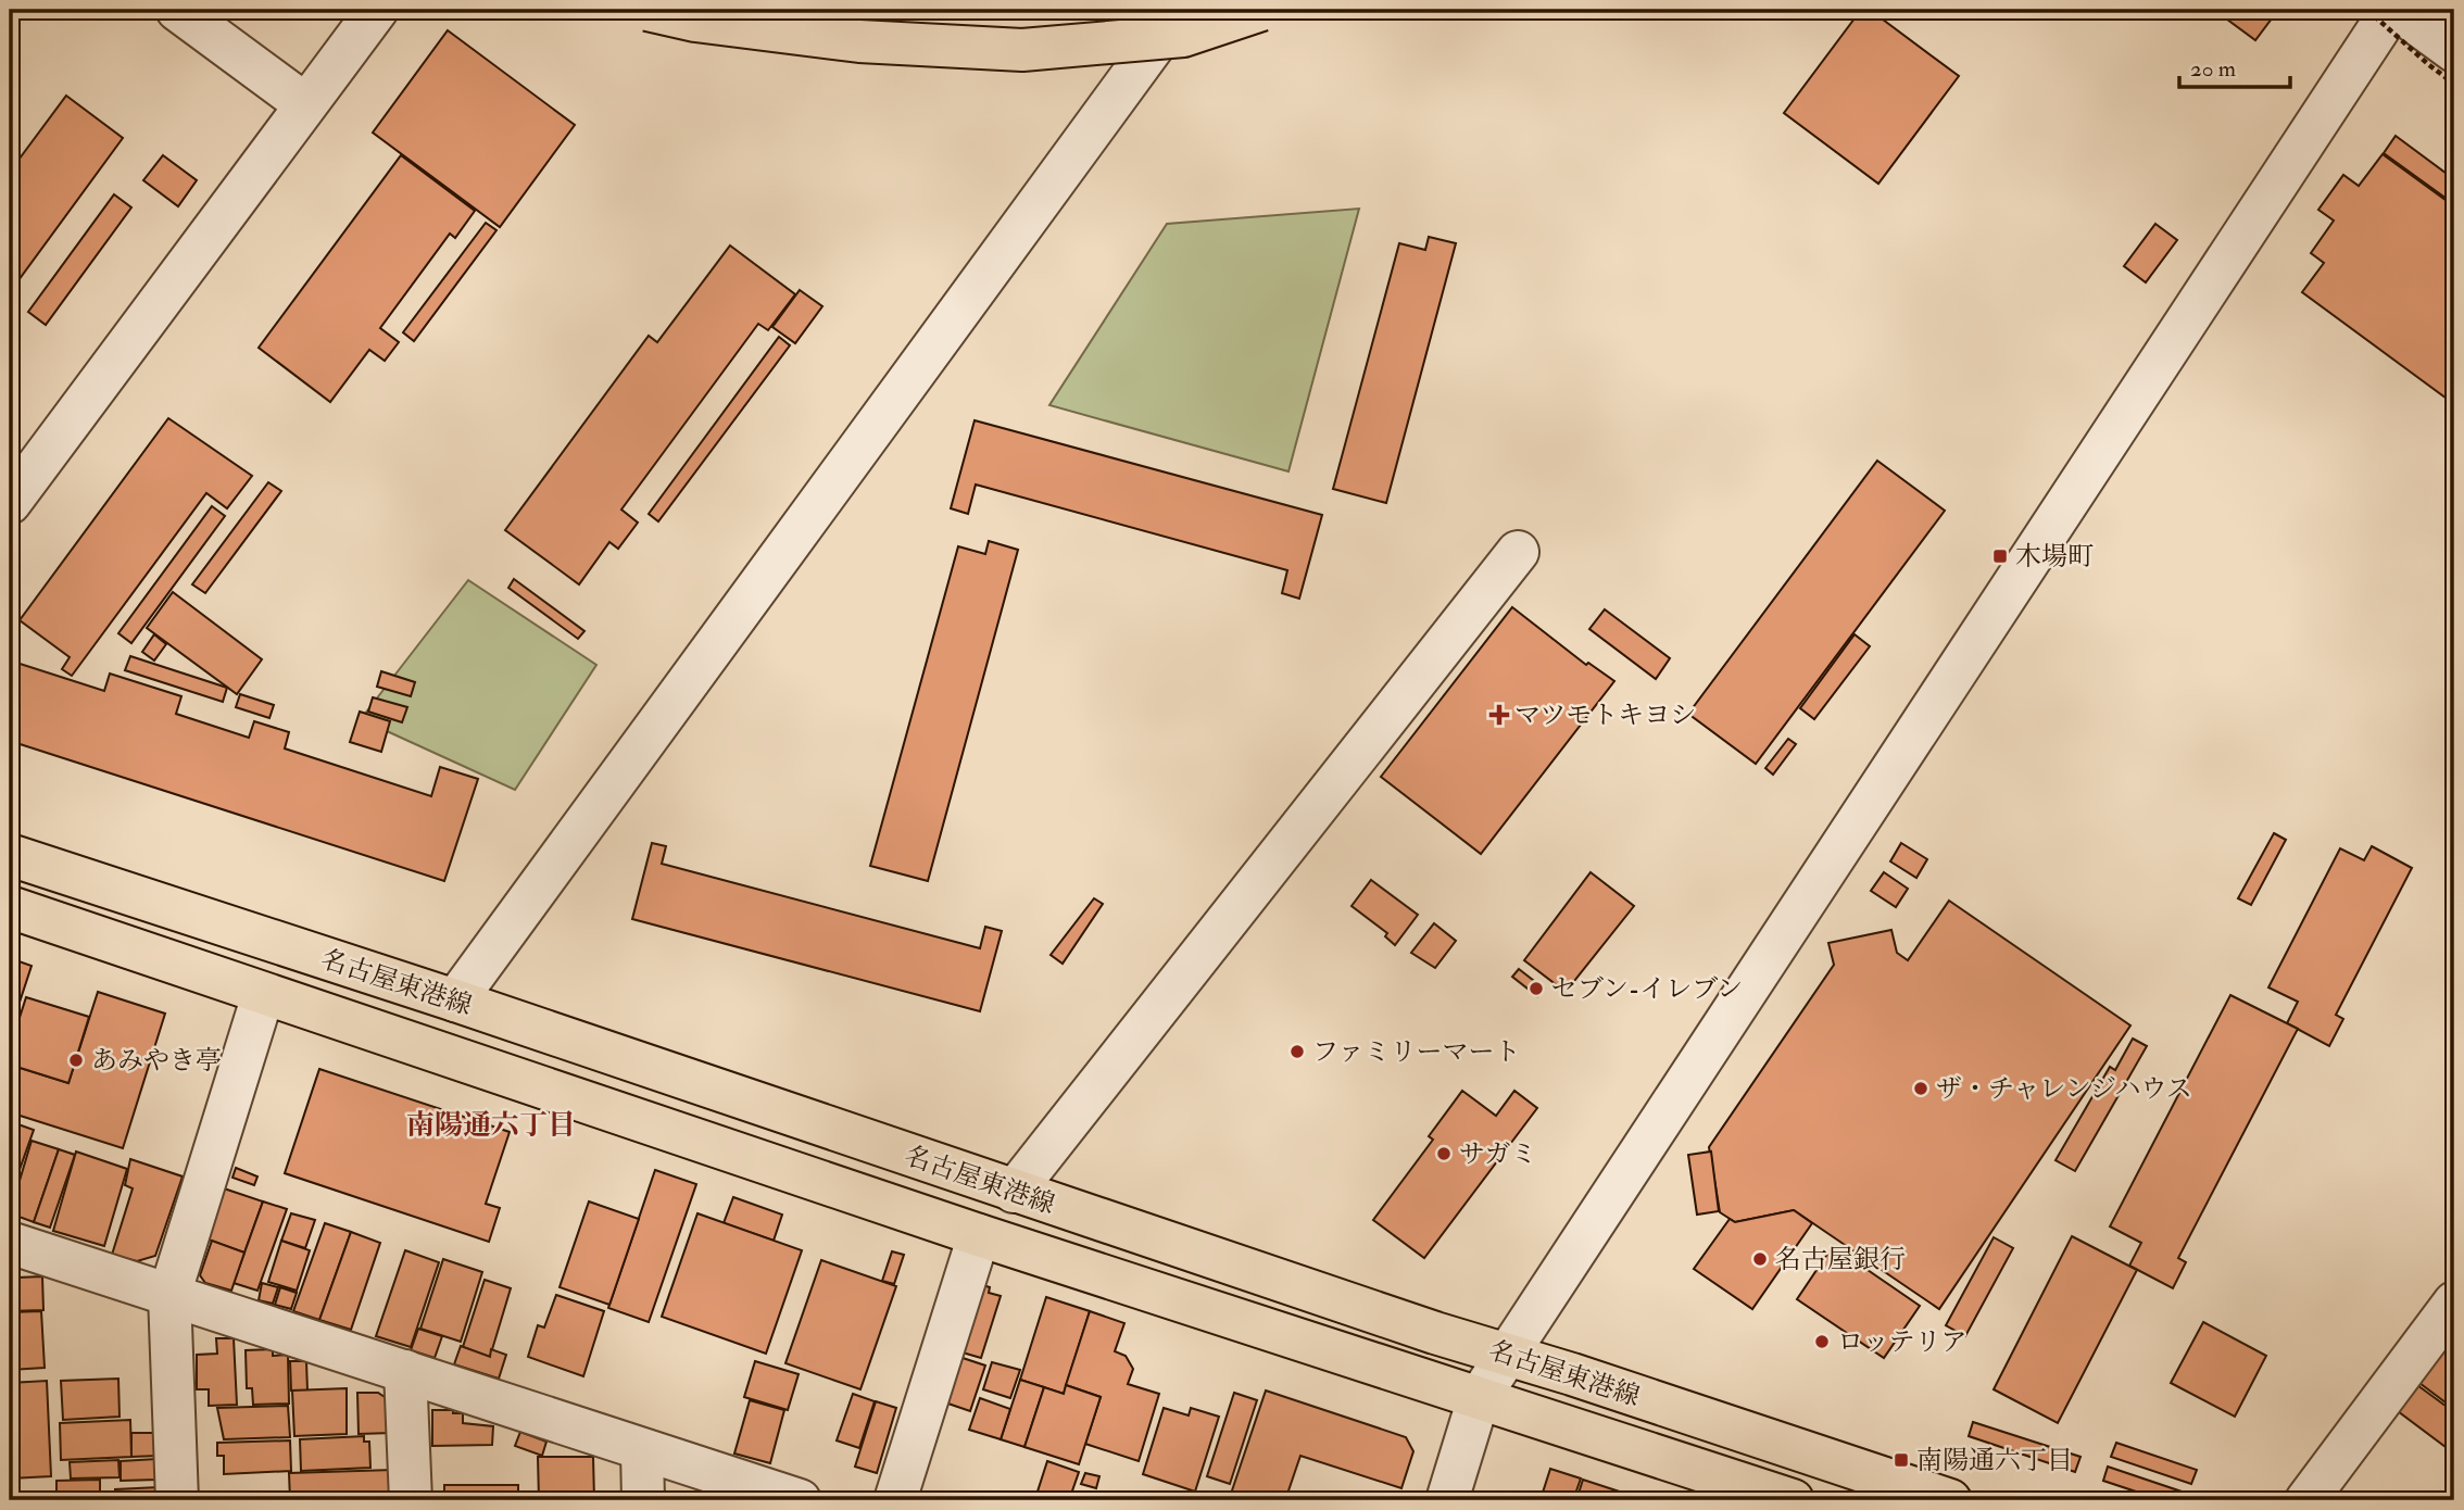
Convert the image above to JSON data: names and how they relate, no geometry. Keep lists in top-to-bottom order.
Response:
{
  "streets": {
    "main road": ["名古屋東港線"]
  },
  "districts": ["南陽通六丁目"],
  "places": {
    "transit": ["木場町", "南陽通六丁目"],
    "health": ["マツモトキヨシ"],
    "other": [
      "セブン-イレブン",
      "ファミリーマート",
      "あみやき亭",
      "ザ・チャレンジハウス",
      "サガミ",
      "名古屋銀行",
      "ロッテリア"
    ]
  },
  "scale_bar": "20 m"
}
